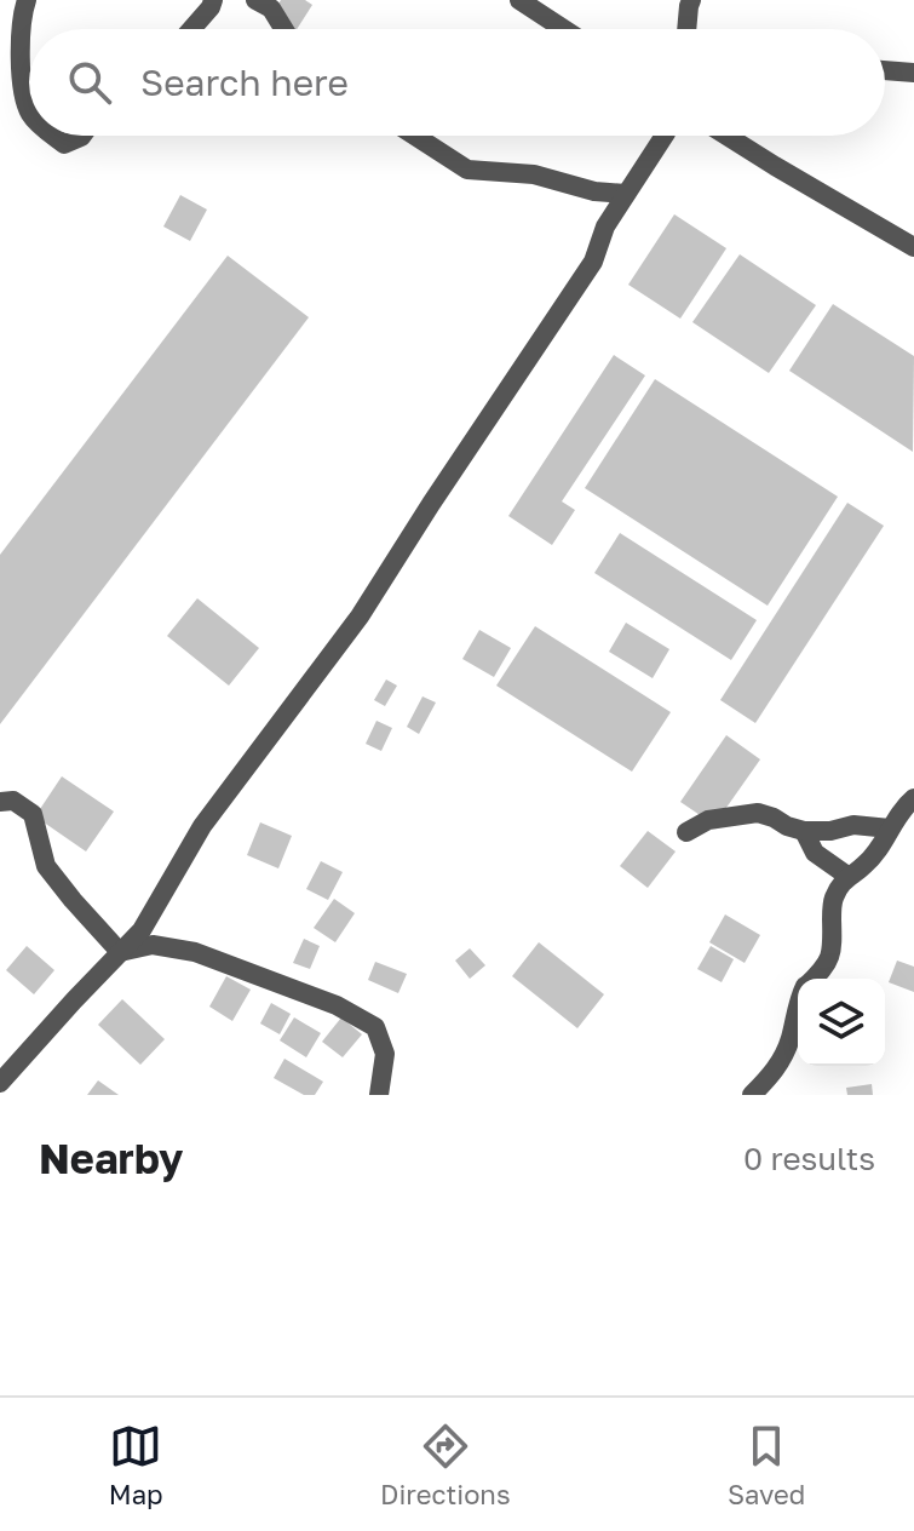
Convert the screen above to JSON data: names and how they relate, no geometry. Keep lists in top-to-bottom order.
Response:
{
  "page": {
    "search": "Search here",
    "heading": ["Nearby", "0 results"],
    "nav": ["Map", "Directions", "Saved"]
  }
}
